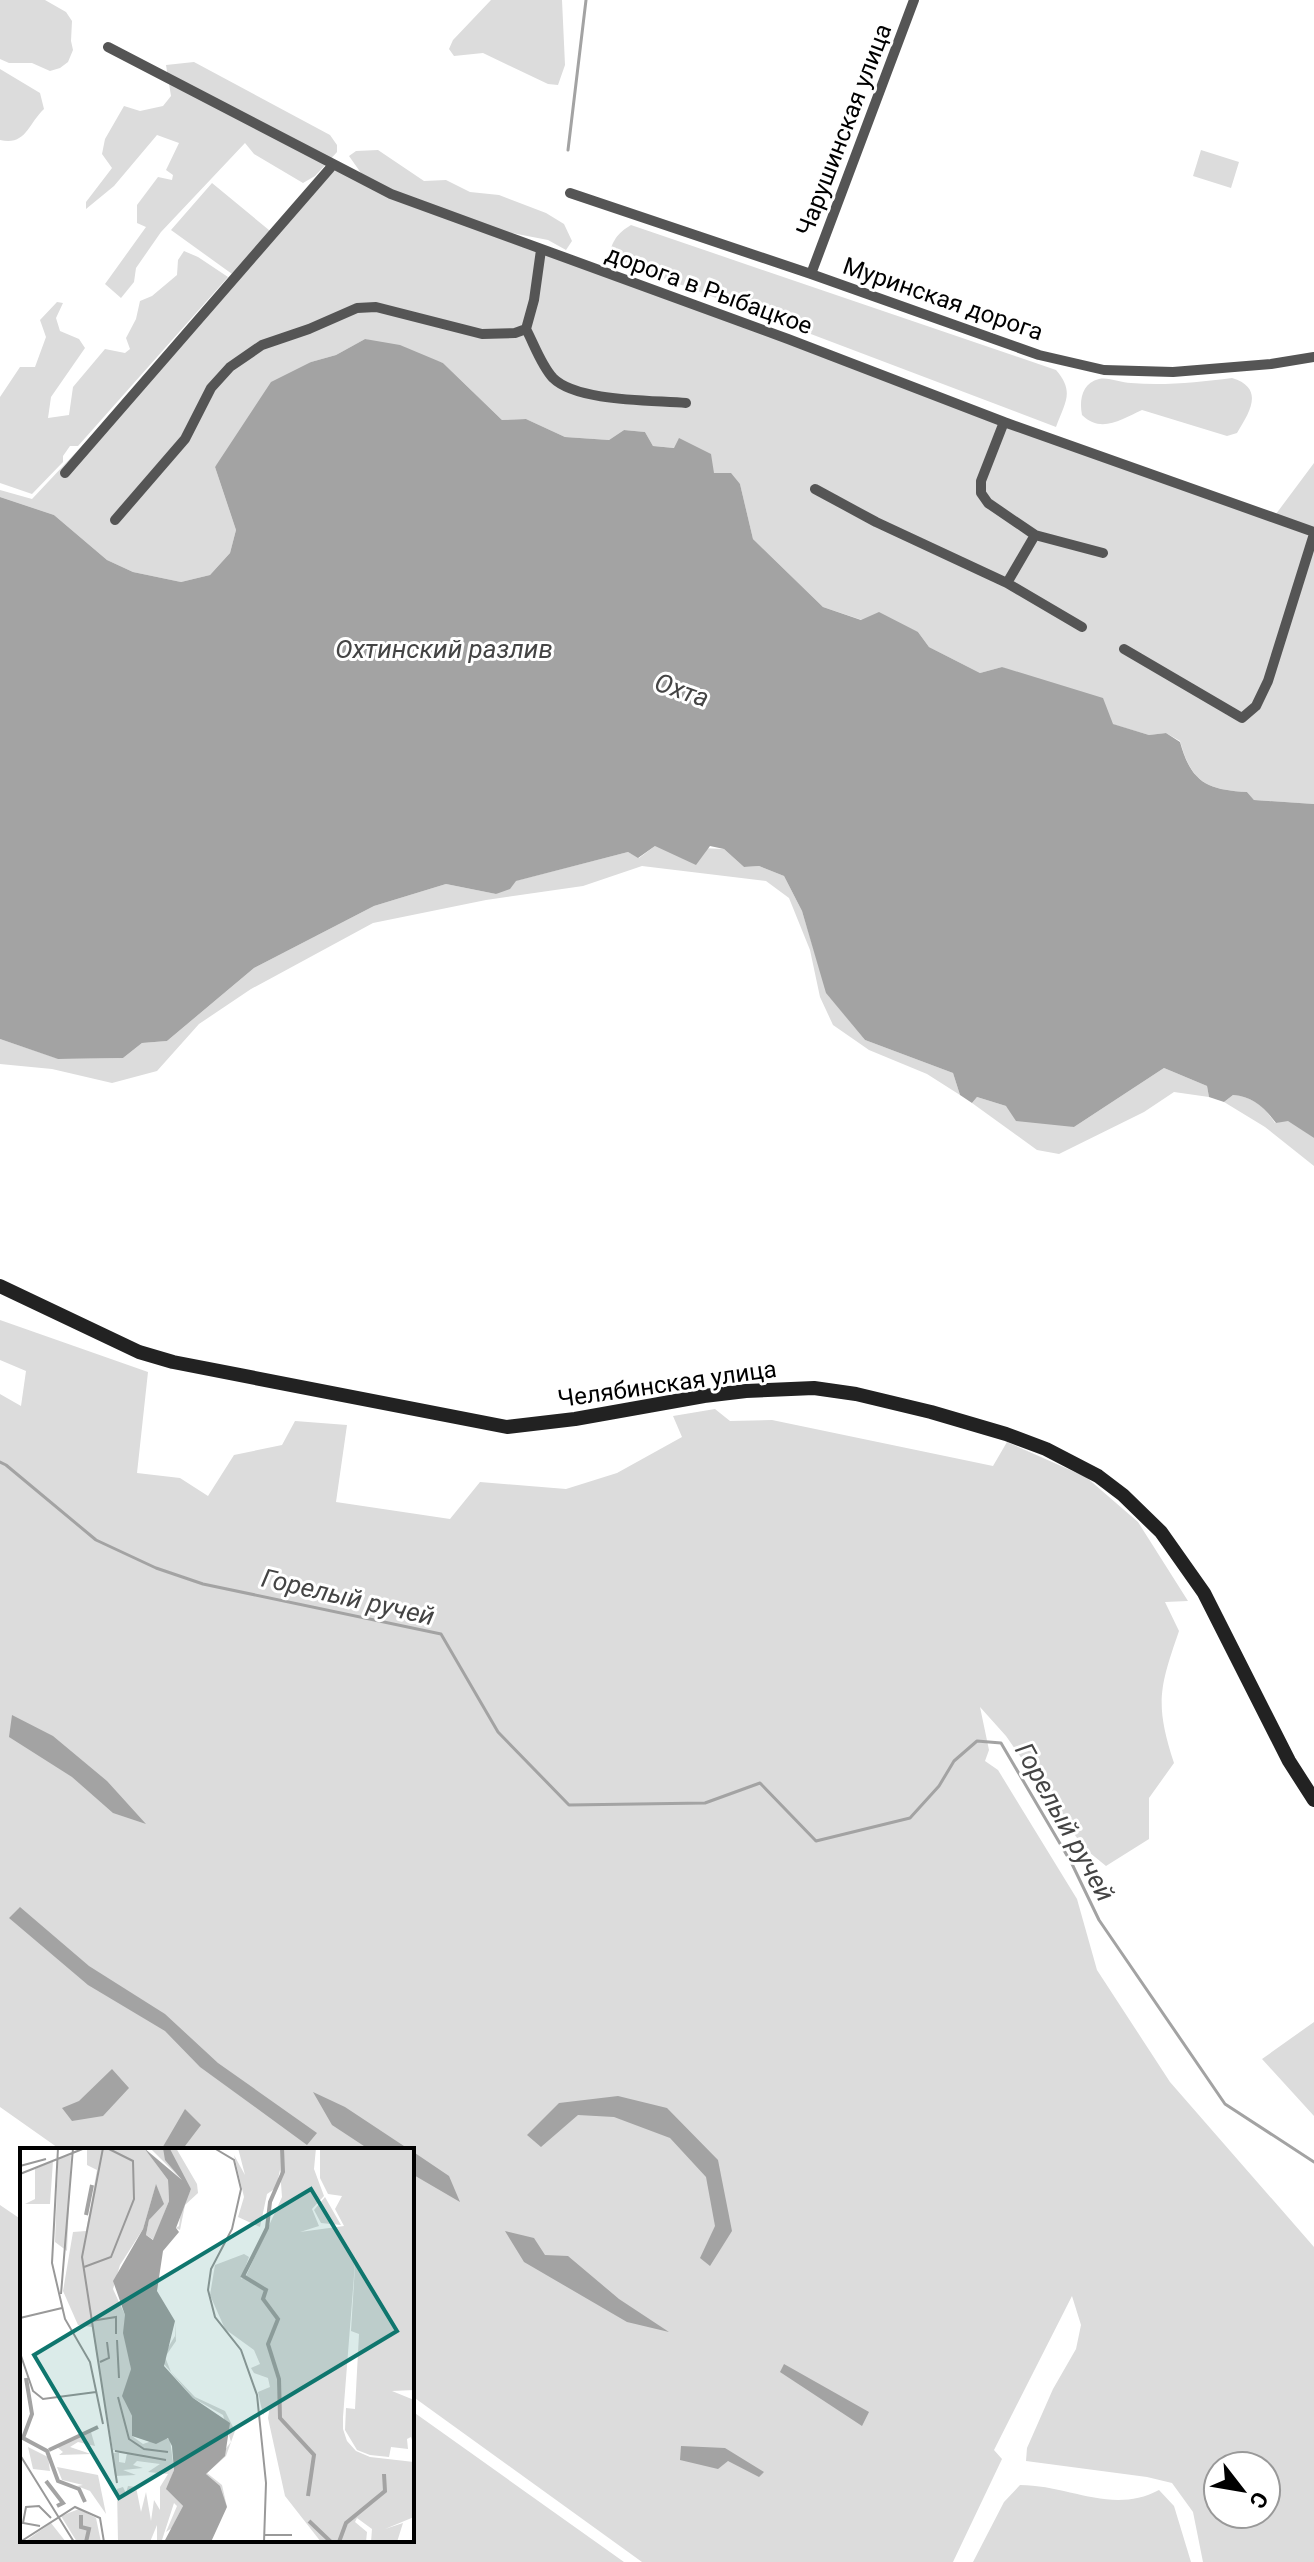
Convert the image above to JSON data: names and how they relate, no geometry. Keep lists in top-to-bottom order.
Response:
{
  "streets": {
    "street": [
      "Чарушинская улица",
      "дорога в Рыбацкое",
      "Муринская дорога",
      "Челябинская улица"
    ]
  },
  "crossings": [
    ["Чарушинская улица", "Муринская дорога"]
  ],
  "water": ["Охтинский разлив", "Охта", "Горелый ручей"],
  "north": "bottom right"
}
